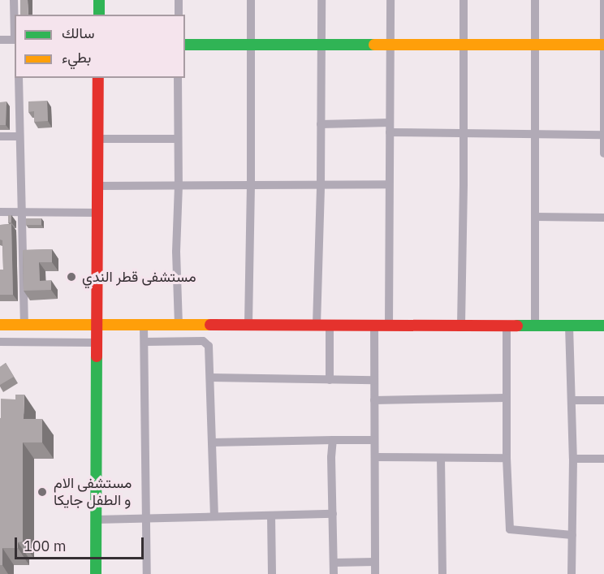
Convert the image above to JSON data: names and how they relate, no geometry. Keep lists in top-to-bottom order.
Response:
{
  "places": ["مستشفى قطر الندي", "مستشفى الام و الطفل جايكا"],
  "legend": ["سالك", "بطيء"],
  "scale_bar": "100 m"
}
